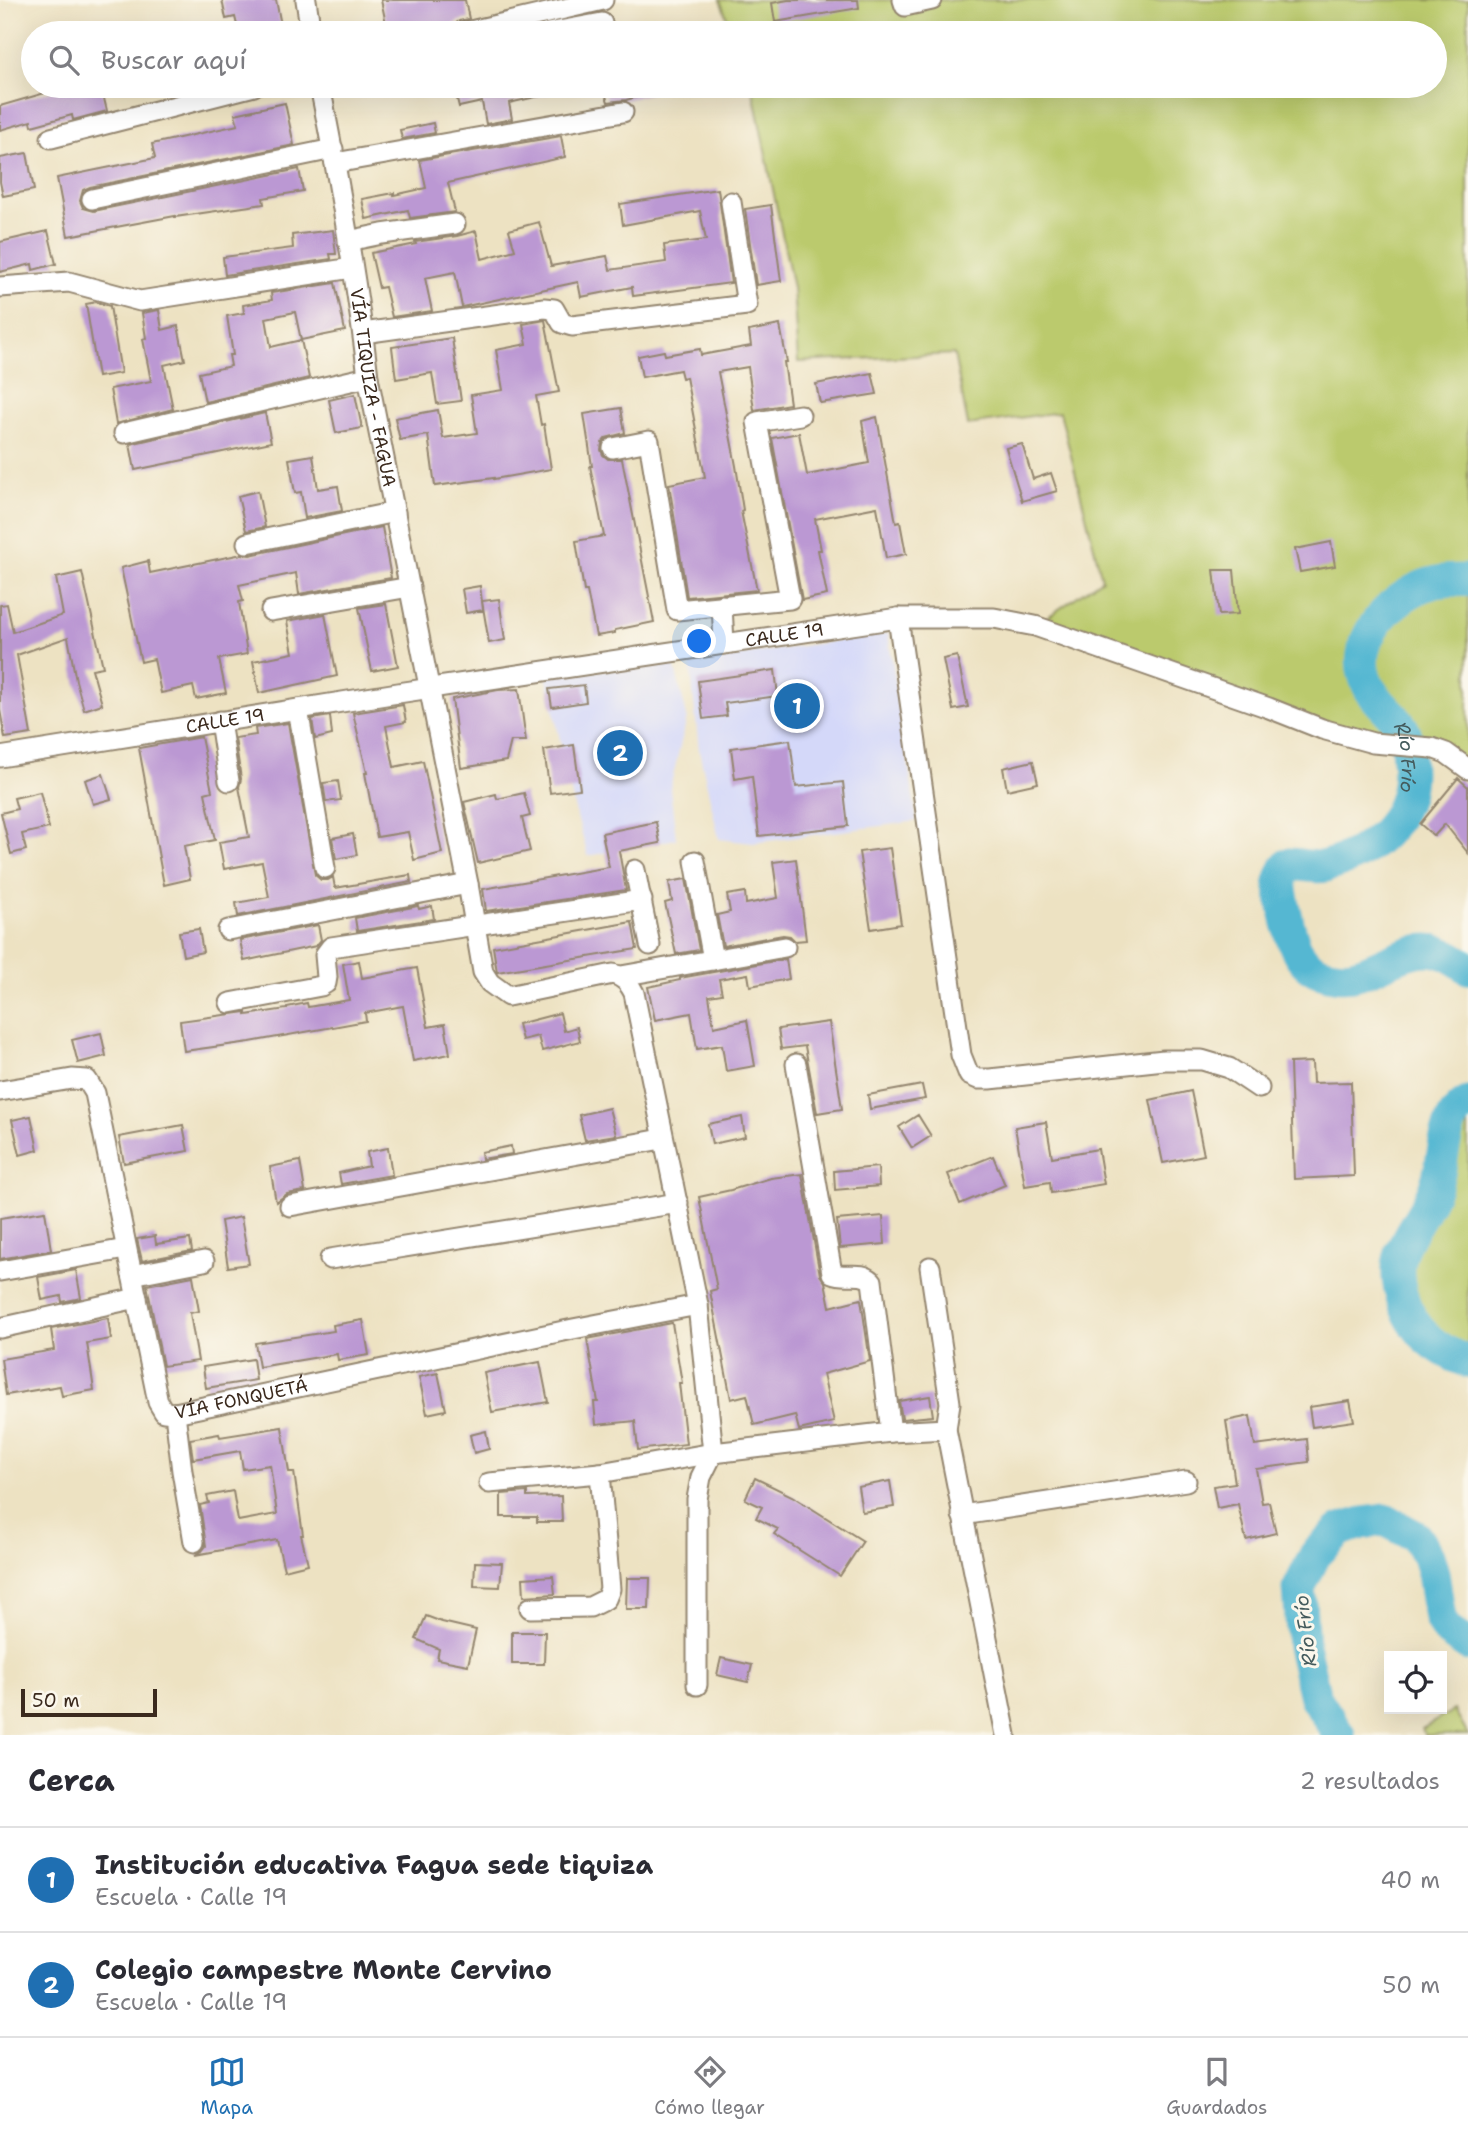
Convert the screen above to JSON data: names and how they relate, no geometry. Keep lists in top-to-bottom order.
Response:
{
  "streets": {
    "street": ["VÍA TIQUIZA - FAGUA", "CALLE 19", "VÍA FONQUETÁ"]
  },
  "crossings": [
    ["VÍA TIQUIZA - FAGUA", "CALLE 19"]
  ],
  "water": ["Río Frío"],
  "scale_bar": "50 m",
  "page": {
    "search": "Buscar aquí",
    "pins": ["1", "2"],
    "scale": "50 m",
    "heading": ["Cerca", "2 resultados"],
    "list": [
      {
        "mark": "1",
        "name": "Institución educativa Fagua sede tiquiza",
        "note": "Escuela · Calle 19",
        "value": "40 m"
      },
      {
        "mark": "2",
        "name": "Colegio campestre Monte Cervino",
        "note": "Escuela · Calle 19",
        "value": "50 m"
      }
    ],
    "nav": ["Mapa", "Cómo llegar", "Guardados"]
  }
}
